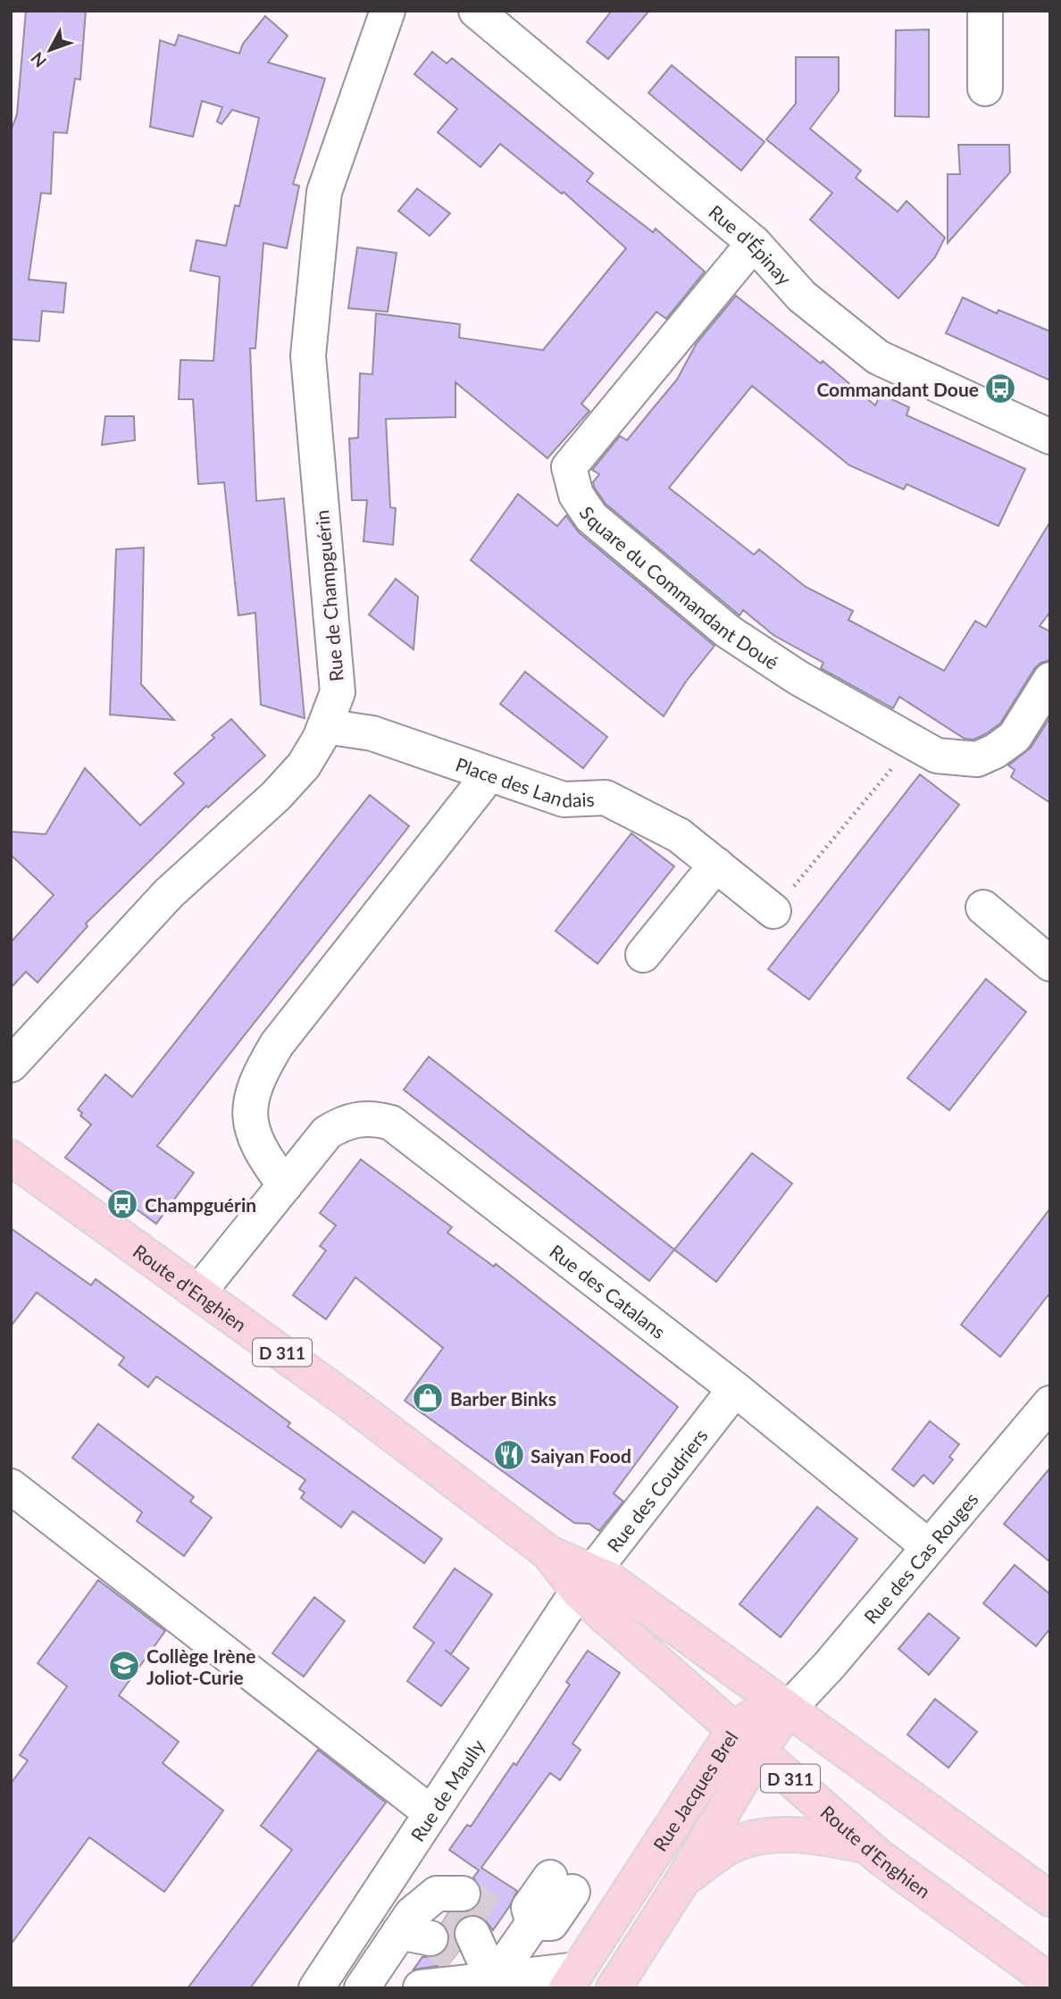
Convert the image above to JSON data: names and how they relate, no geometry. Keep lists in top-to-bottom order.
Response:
{
  "streets": {
    "main road": ["Route d'Enghien", "D 311", "Rue Jacques Brel"],
    "street": [
      "Rue d'Épinay",
      "Square du Commandant Doué",
      "Rue de Champguérin",
      "Place des Landais",
      "Rue des Catalans",
      "Rue des Coudriers",
      "Rue des Cas Rouges",
      "Rue de Maully"
    ]
  },
  "crossings": [
    ["Rue d'Épinay", "Square du Commandant Doué"],
    ["Rue de Champguérin", "Place des Landais"],
    ["Route d'Enghien", "Rue des Catalans"],
    ["Route d'Enghien", "Rue des Coudriers"],
    ["Route d'Enghien", "Rue des Cas Rouges"],
    ["Route d'Enghien", "Rue de Maully"],
    ["Route d'Enghien", "Rue Jacques Brel"],
    ["Rue des Catalans", "Rue des Coudriers"],
    ["Rue des Catalans", "Rue des Cas Rouges"],
    ["Rue des Coudriers", "Rue de Maully"],
    ["Rue des Cas Rouges", "Rue Jacques Brel"]
  ],
  "places": {
    "bus stop": ["Commandant Doue", "Champguérin"],
    "shop": ["Barber Binks"],
    "restaurant": ["Saiyan Food"],
    "school or university": ["Collège Irène Joliot-Curie"]
  },
  "north": "bottom left"
}
